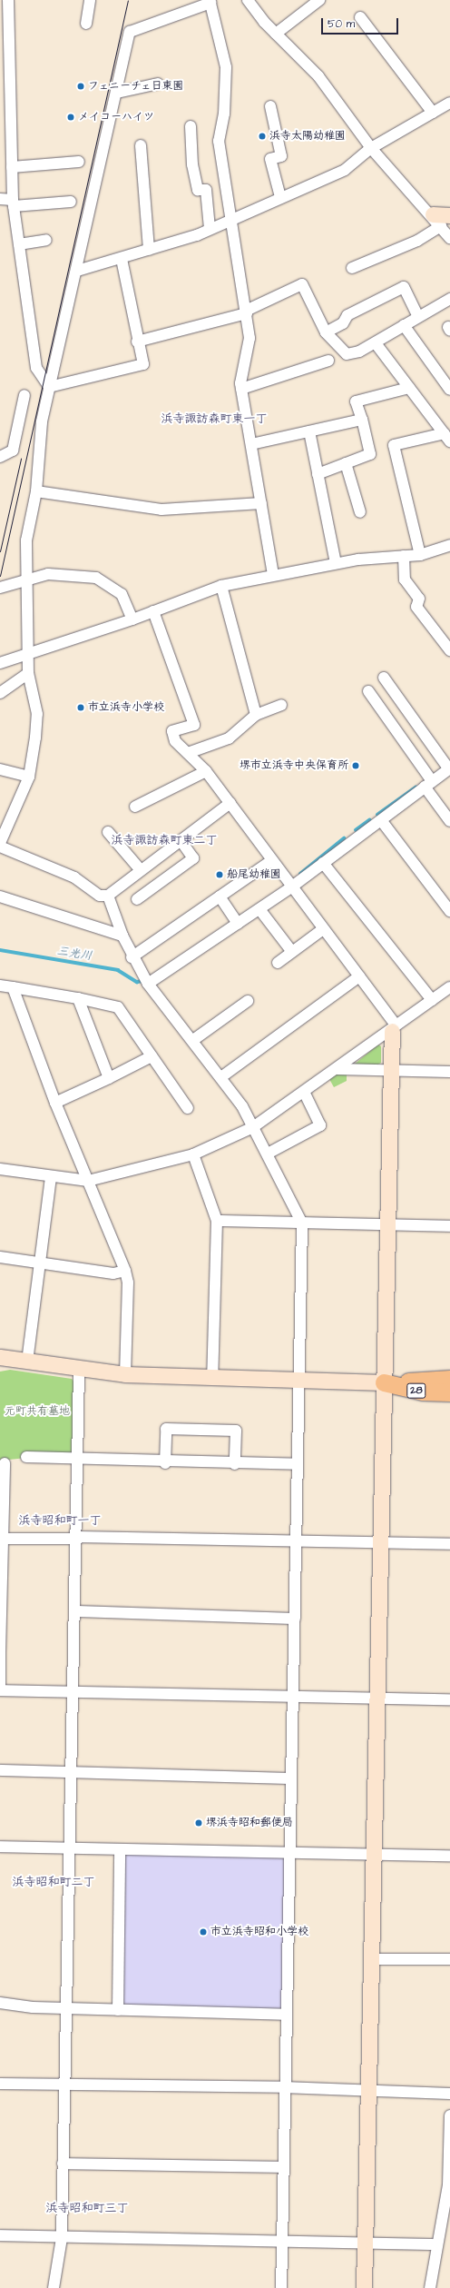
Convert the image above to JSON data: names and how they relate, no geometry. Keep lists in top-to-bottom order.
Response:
{
  "streets": {
    "main road": ["28"]
  },
  "districts": [
    "浜寺諏訪森町東一丁",
    "浜寺諏訪森町東二丁",
    "浜寺昭和町一丁",
    "浜寺昭和町二丁",
    "浜寺昭和町三丁"
  ],
  "water": ["三光川"],
  "parks": ["元町共有墓地"],
  "places": [
    "フェニーチェ日東園",
    "メイコーハイツ",
    "浜寺太陽幼稚園",
    "市立浜寺小学校",
    "堺市立浜寺中央保育所",
    "船尾幼稚園",
    "堺浜寺昭和郵便局",
    "市立浜寺昭和小学校"
  ],
  "scale_bar": "50 m"
}
